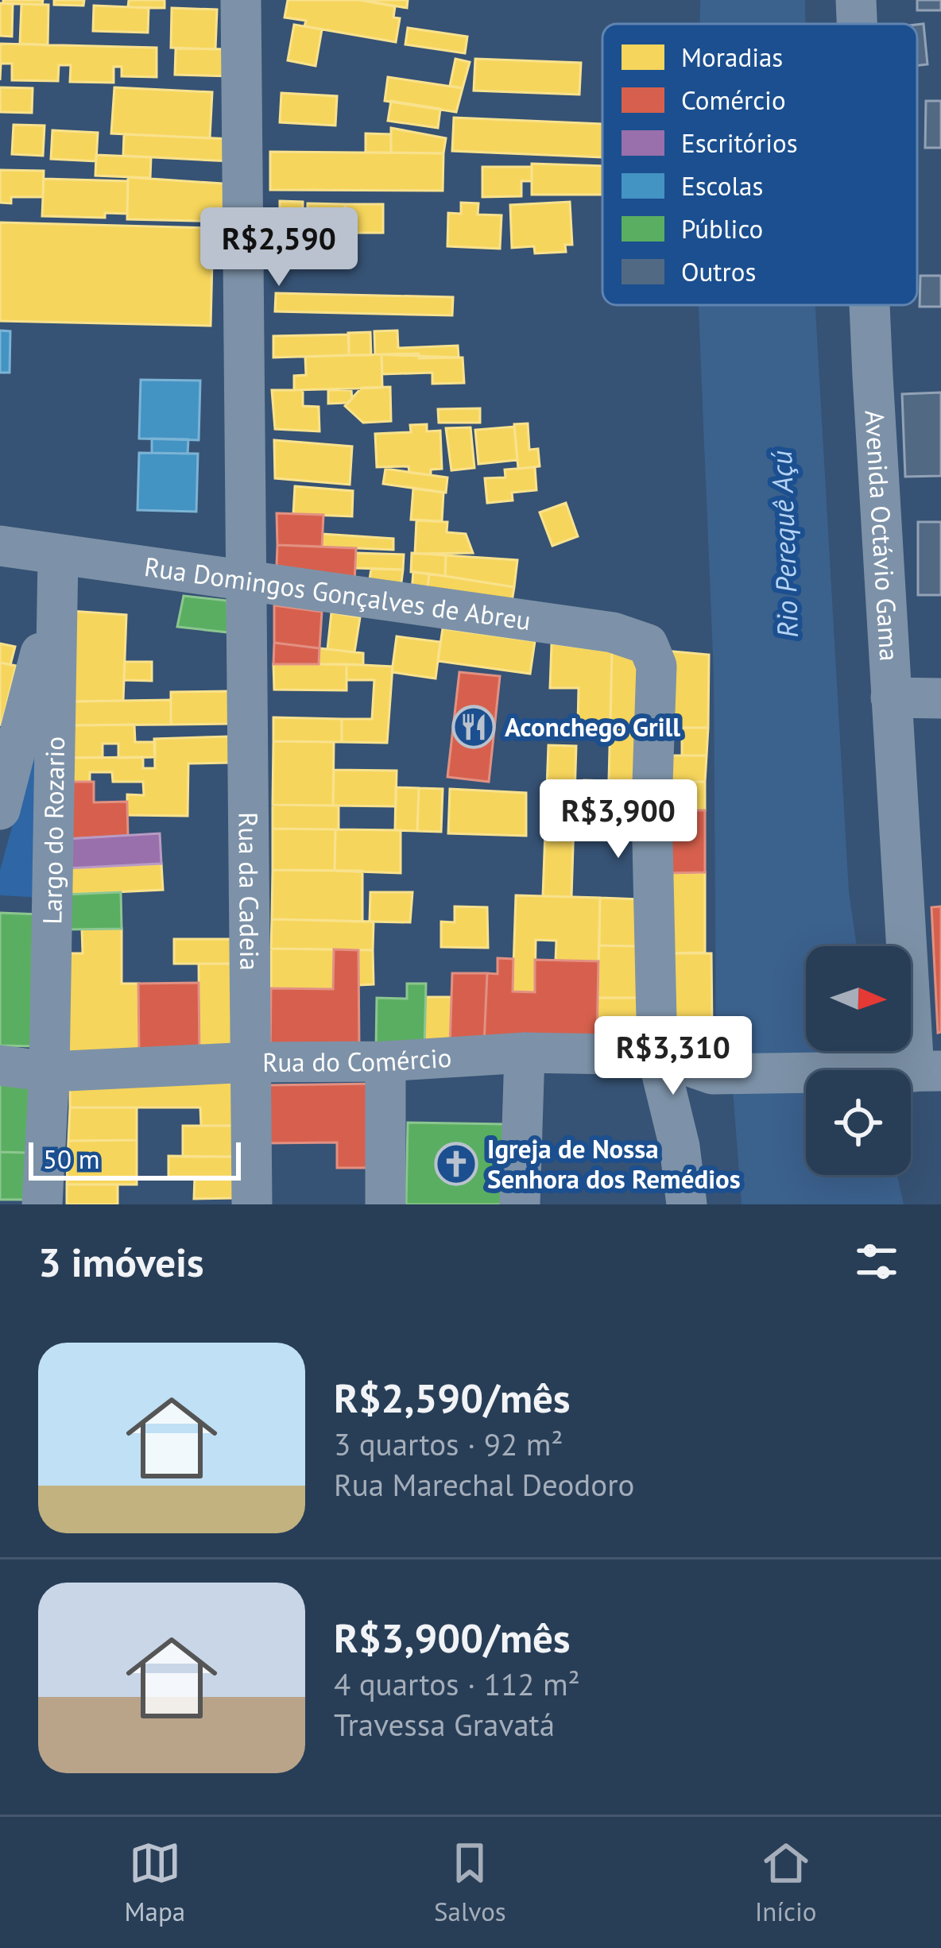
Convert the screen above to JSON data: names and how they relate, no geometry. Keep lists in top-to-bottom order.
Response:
{
  "streets": {
    "street": [
      "Avenida Octávio Gama",
      "Rua Domingos Gonçalves de Abreu",
      "Largo do Rozario",
      "Rua da Cadeia",
      "Rua do Comércio"
    ]
  },
  "crossings": [
    ["Avenida Octávio Gama", "Rua do Comércio"],
    ["Rua Domingos Gonçalves de Abreu", "Largo do Rozario"],
    ["Rua Domingos Gonçalves de Abreu", "Rua da Cadeia"],
    ["Rua Domingos Gonçalves de Abreu", "Rua do Comércio"],
    ["Largo do Rozario", "Rua do Comércio"],
    ["Rua da Cadeia", "Rua do Comércio"]
  ],
  "water": ["Rio Perequê Açú"],
  "places": {
    "restaurant": ["Aconchego Grill"],
    "church": ["Igreja de Nossa Senhora dos Remédios"]
  },
  "legend": [
    "Moradias",
    "Comércio",
    "Escritórios",
    "Escolas",
    "Público",
    "Outros"
  ],
  "scale_bar": "50 m",
  "north": "right",
  "page": {
    "price": ["R$2,590", "R$3,900", "R$3,310"],
    "scale": "50 m",
    "heading": "3 imóveis",
    "list": [
      {
        "name": "R$2,590/mês",
        "note": "3 quartos · 92 m² · Rua Marechal Deodoro"
      },
      {
        "name": "R$3,900/mês",
        "note": "4 quartos · 112 m² · Travessa Gravatá"
      }
    ],
    "tabs": ["Mapa", "Salvos", "Início"]
  }
}
